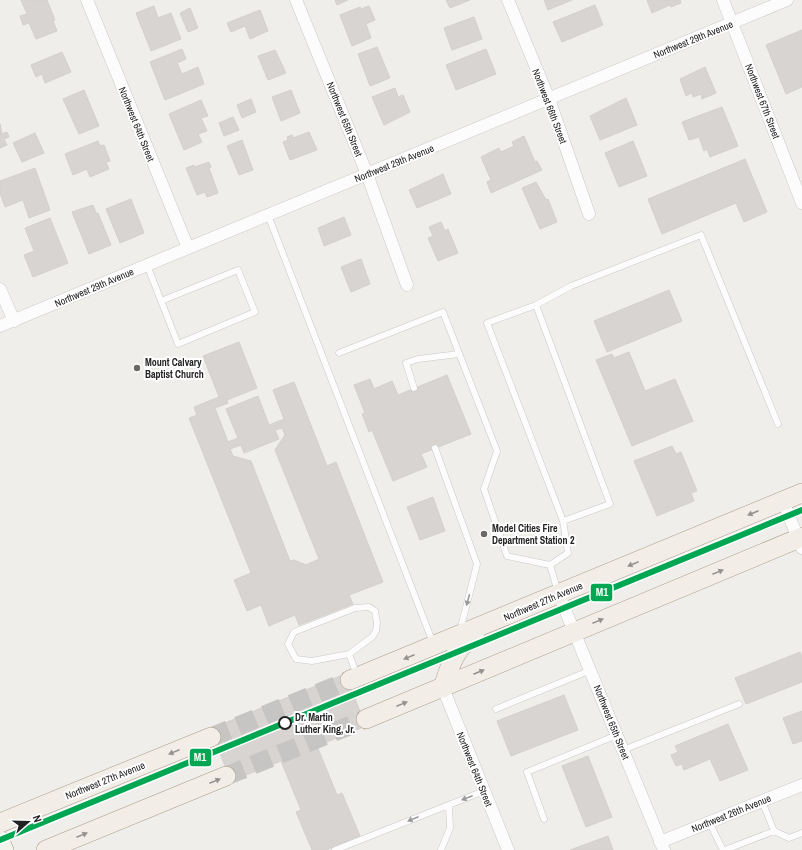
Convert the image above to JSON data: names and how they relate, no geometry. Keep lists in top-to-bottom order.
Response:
{
  "streets": {
    "main road": ["Northwest 27th Avenue"],
    "street": [
      "Northwest 29th Avenue",
      "Northwest 67th Street",
      "Northwest 66th Street",
      "Northwest 65th Street",
      "Northwest 64th Street",
      "Northwest 26th Avenue"
    ]
  },
  "crossings": [
    ["Northwest 29th Avenue", "Northwest 67th Street"],
    ["Northwest 29th Avenue", "Northwest 66th Street"],
    ["Northwest 29th Avenue", "Northwest 65th Street"],
    ["Northwest 29th Avenue", "Northwest 64th Street"],
    ["Northwest 65th Street", "Northwest 27th Avenue"],
    ["Northwest 65th Street", "Northwest 26th Avenue"]
  ],
  "places": ["Mount Calvary Baptist Church", "Model Cities Fire Department Station 2", "Dr. Martin Luther King, Jr."],
  "lines": ["transit line M1"],
  "north": "right"
}
